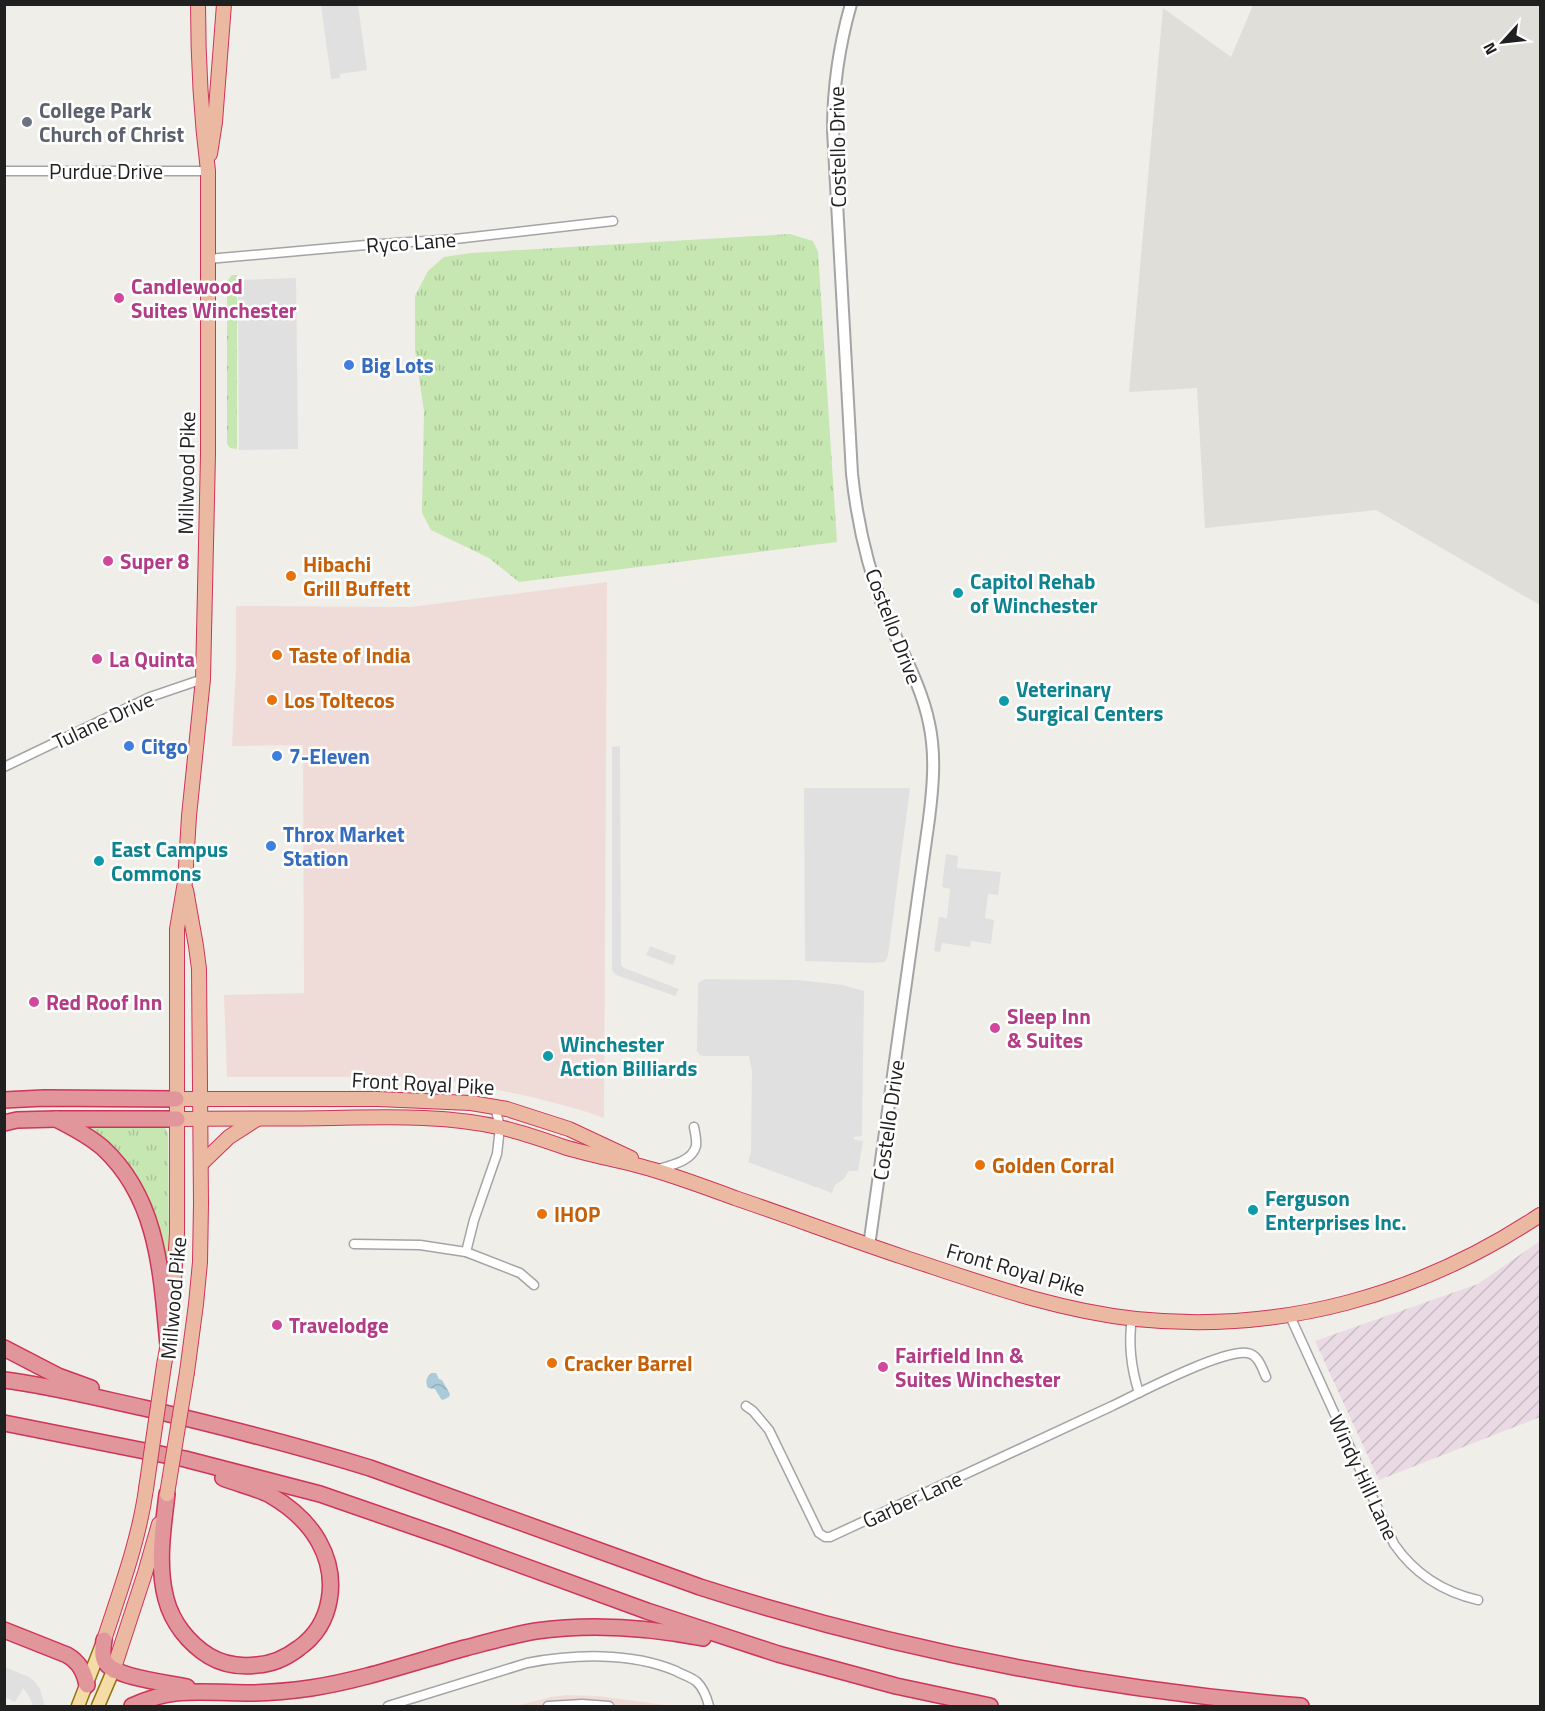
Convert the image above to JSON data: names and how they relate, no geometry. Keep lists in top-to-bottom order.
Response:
{
  "streets": {
    "highway": ["Millwood Pike", "Front Royal Pike"],
    "street": [
      "Costello Drive",
      "Purdue Drive",
      "Ryco Lane",
      "Tulane Drive",
      "Windy Hill Lane",
      "Garber Lane"
    ]
  },
  "crossings": [
    ["Costello Drive", "Front Royal Pike"],
    ["Purdue Drive", "Millwood Pike"],
    ["Ryco Lane", "Millwood Pike"],
    ["Millwood Pike", "Tulane Drive"],
    ["Millwood Pike", "Front Royal Pike"],
    ["Front Royal Pike", "Windy Hill Lane"]
  ],
  "places": [
    "College Park Church of Christ",
    "Candlewood Suites Winchester",
    "Big Lots",
    "Super 8",
    "Hibachi Grill Buffett",
    "Capitol Rehab of Winchester",
    "Taste of India",
    "La Quinta",
    "Los Toltecos",
    "Veterinary Surgical Centers",
    "Citgo",
    "7-Eleven",
    "Throx Market Station",
    "East Campus Commons",
    "Red Roof Inn",
    "Sleep Inn & Suites",
    "Winchester Action Billiards",
    "Golden Corral",
    "Ferguson Enterprises Inc.",
    "IHOP",
    "Travelodge",
    "Cracker Barrel",
    "Fairfield Inn & Suites Winchester"
  ],
  "north": "bottom left"
}
